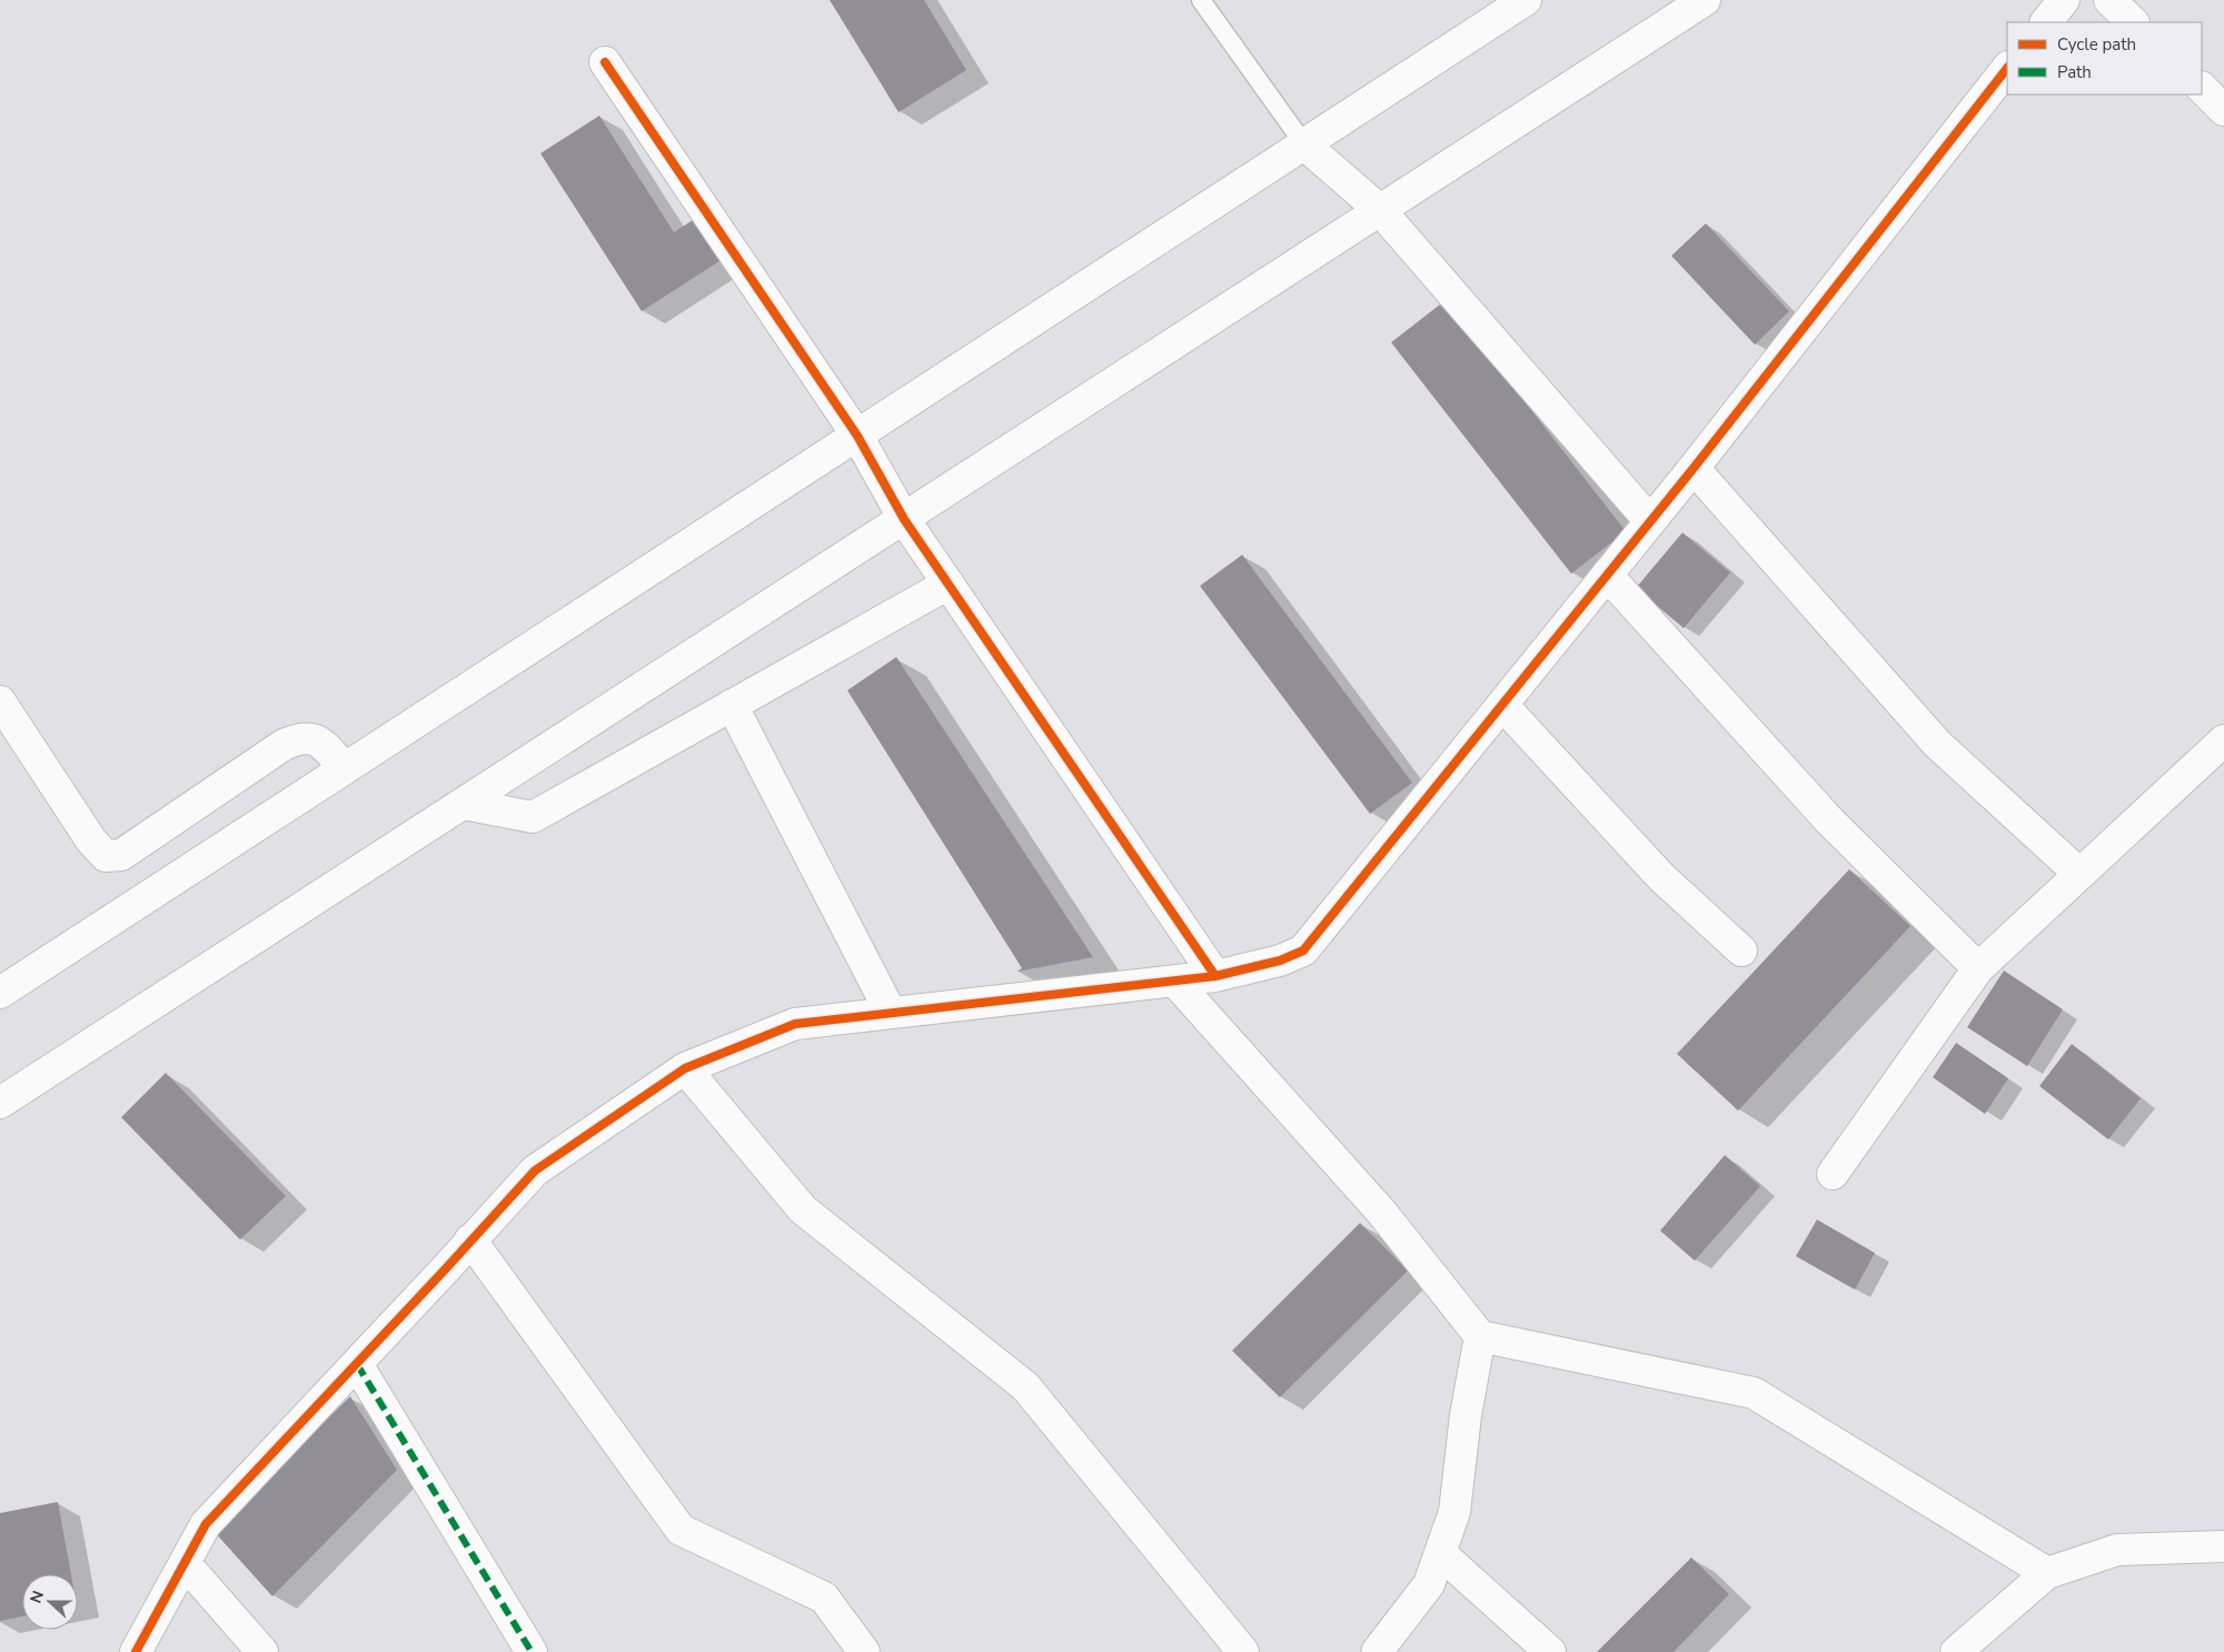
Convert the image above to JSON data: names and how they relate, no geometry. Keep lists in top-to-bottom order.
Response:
{
  "legend": ["Cycle path", "Path"],
  "north": "left"
}
